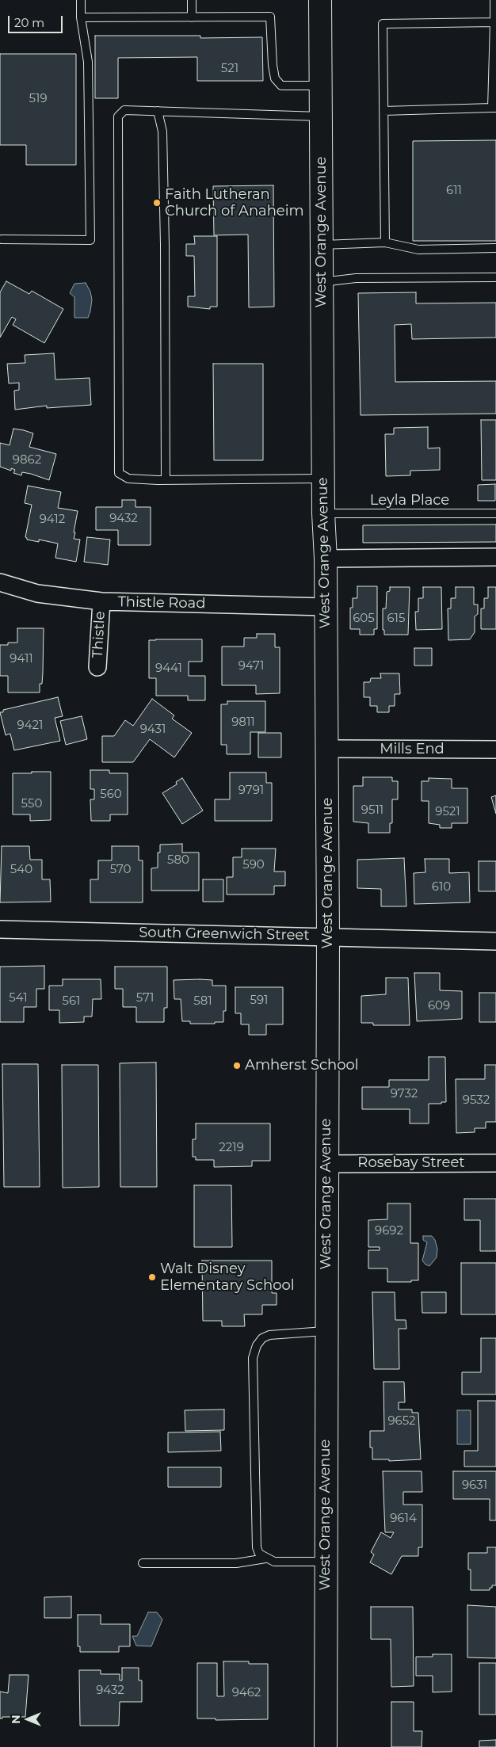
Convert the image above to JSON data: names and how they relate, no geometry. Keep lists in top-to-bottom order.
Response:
{
  "streets": {
    "street": [
      "West Orange Avenue",
      "Thistle Road",
      "Thistle",
      "Mills End",
      "South Greenwich Street",
      "Rosebay Street"
    ],
    "lane": ["Leyla Place"]
  },
  "crossings": [
    ["West Orange Avenue", "Leyla Place"],
    ["West Orange Avenue", "Thistle Road"],
    ["West Orange Avenue", "Mills End"],
    ["West Orange Avenue", "South Greenwich Street"],
    ["West Orange Avenue", "Rosebay Street"],
    ["Thistle Road", "Thistle"]
  ],
  "places": ["Faith Lutheran Church of Anaheim", "Amherst School", "Walt Disney Elementary School"],
  "house_numbers": [
    "521",
    "519",
    "611",
    "9862",
    "9432",
    "9412",
    "605",
    "615",
    "9411",
    "9471",
    "9441",
    "9811",
    "9421",
    "9431",
    "9791",
    "560",
    "550",
    "9511",
    "9521",
    "580",
    "590",
    "540",
    "570",
    "610",
    "541",
    "571",
    "591",
    "561",
    "581",
    "609",
    "9732",
    "9532",
    "2219",
    "9692",
    "9652",
    "9631",
    "9614",
    "9432",
    "9462"
  ],
  "scale_bar": "20 m",
  "north": "left"
}
